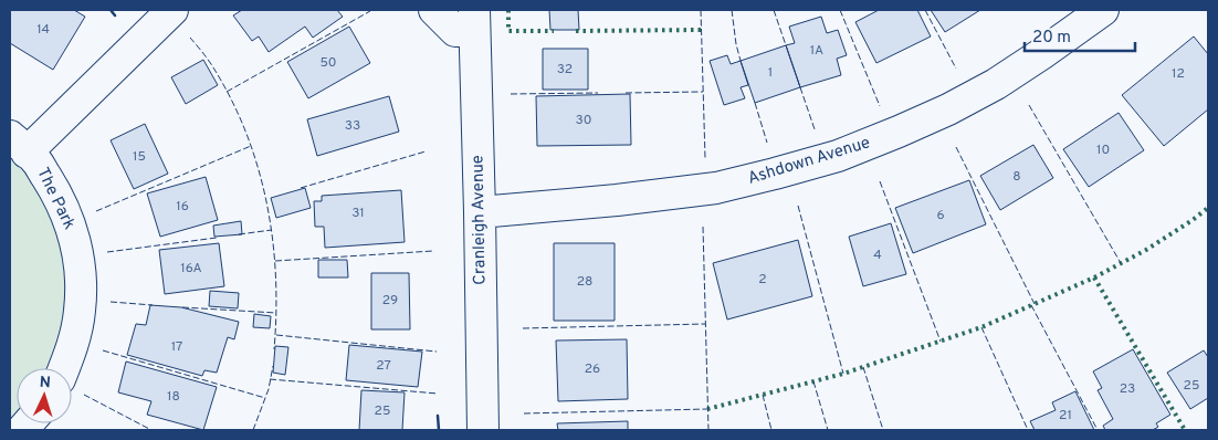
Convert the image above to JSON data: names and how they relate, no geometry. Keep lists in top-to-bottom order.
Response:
{
  "streets": {
    "street": ["Ashdown Avenue", "The Park", "Cranleigh Avenue"]
  },
  "crossings": [
    ["Ashdown Avenue", "Cranleigh Avenue"]
  ],
  "house_numbers": [
    "14",
    "1A",
    "50",
    "32",
    "1",
    "12",
    "30",
    "33",
    "10",
    "15",
    "8",
    "16",
    "31",
    "6",
    "4",
    "16A",
    "2",
    "28",
    "29",
    "17",
    "27",
    "26",
    "25",
    "23",
    "18",
    "25",
    "21"
  ],
  "scale_bar": "20 m",
  "north": "top"
}
